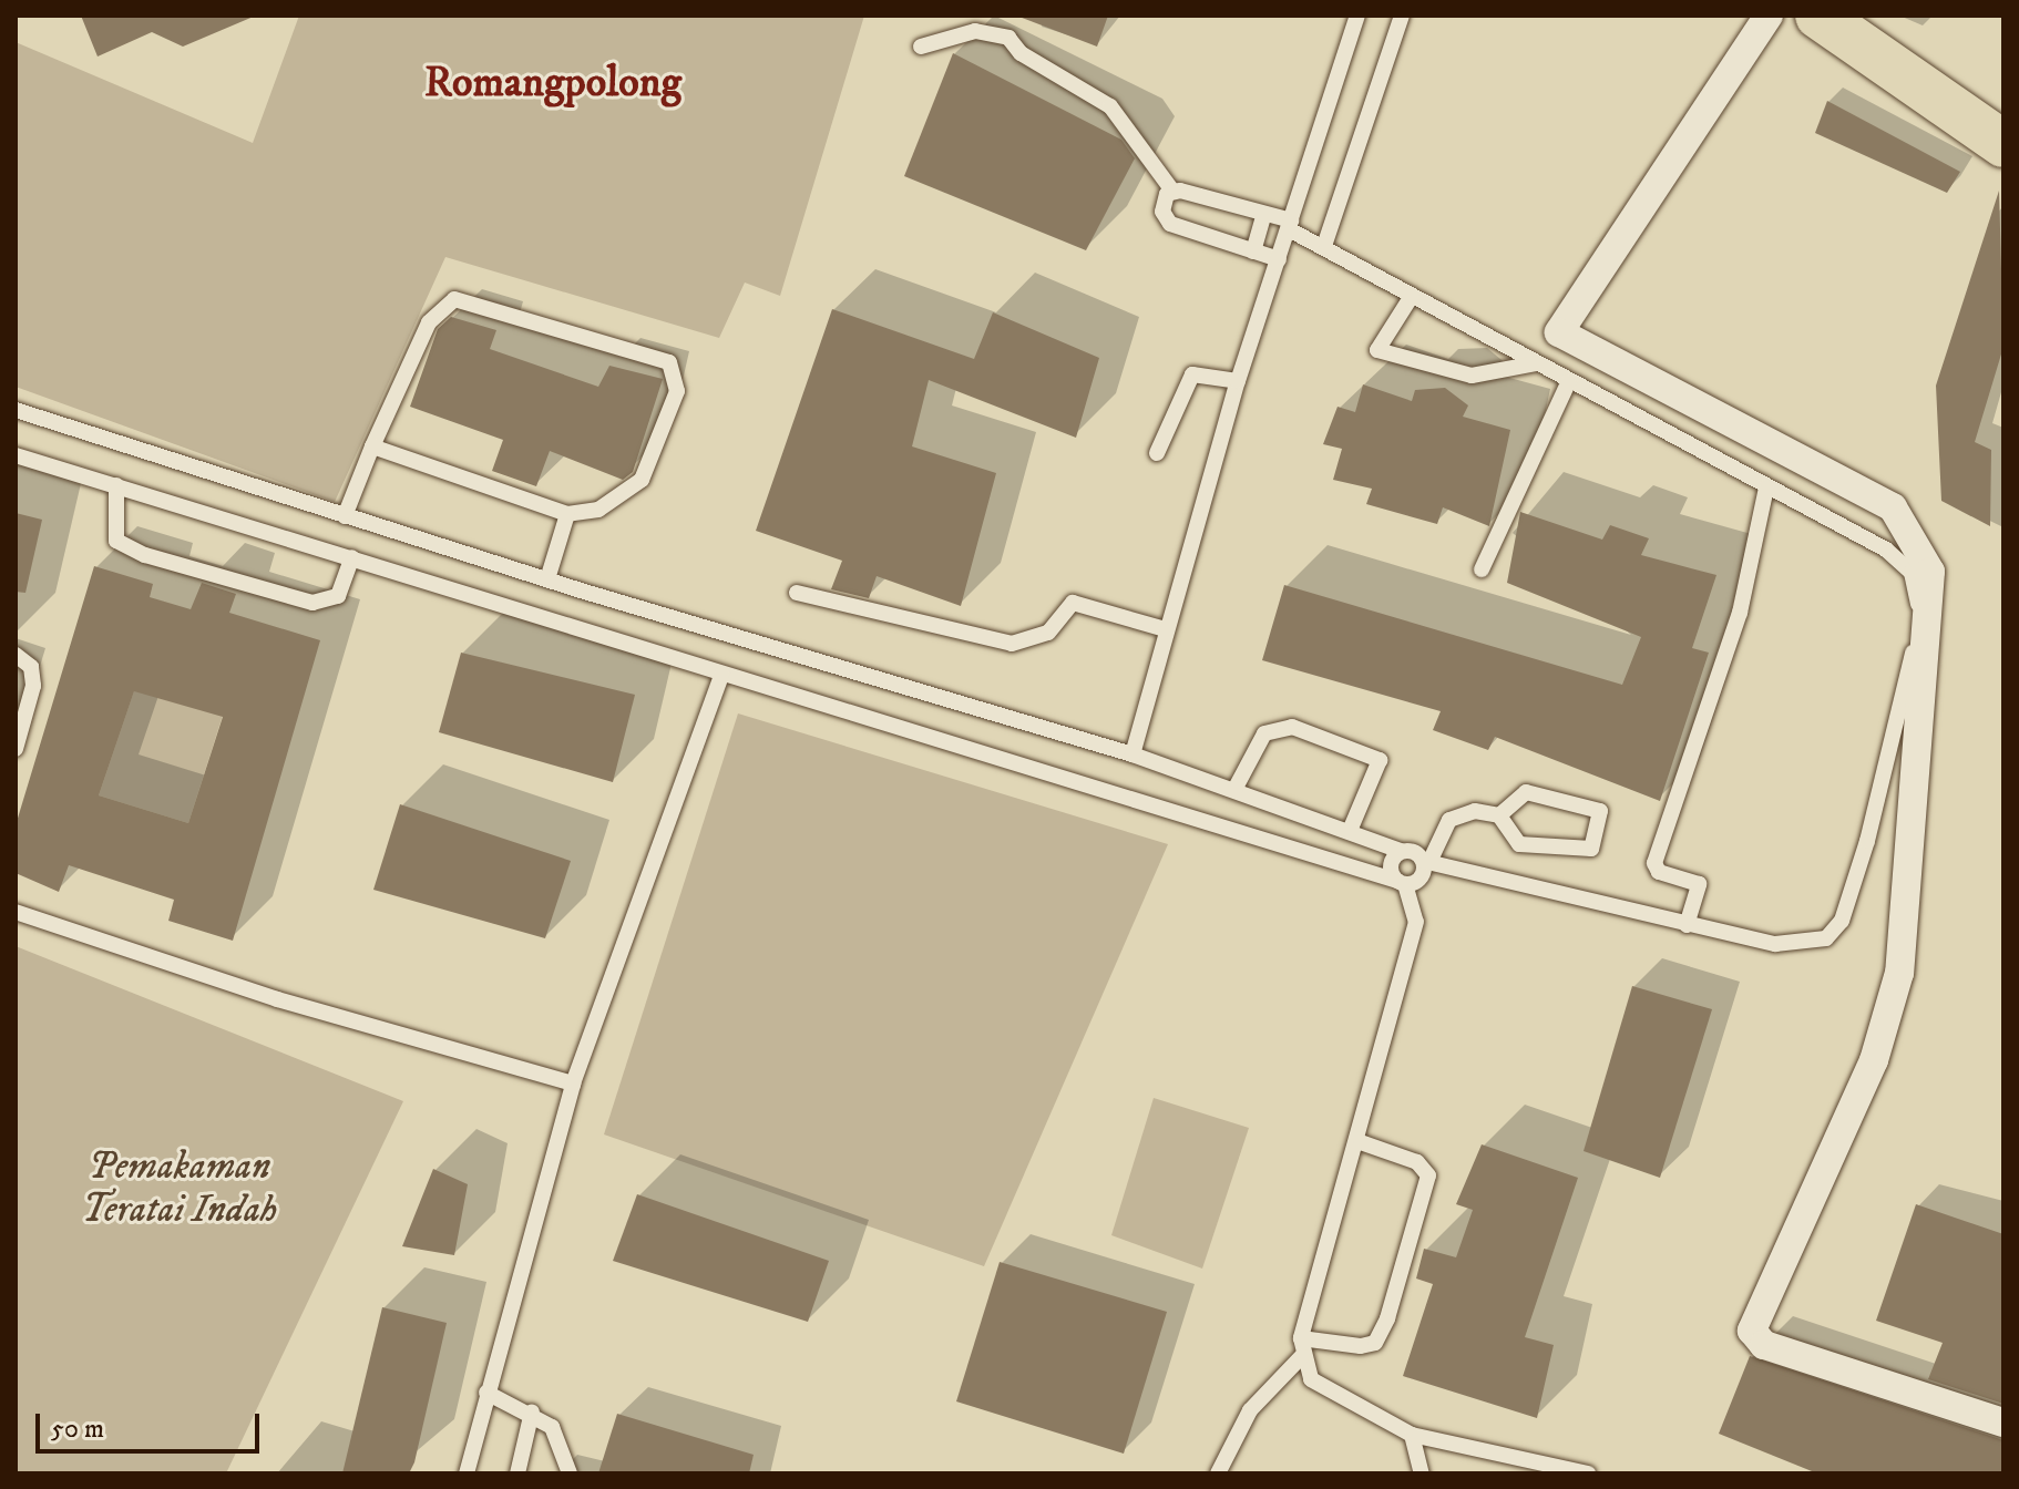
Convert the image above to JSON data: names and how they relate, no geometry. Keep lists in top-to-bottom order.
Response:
{
  "districts": ["Romangpolong"],
  "parks": ["Pemakaman Teratai Indah"],
  "scale_bar": "50 m"
}
